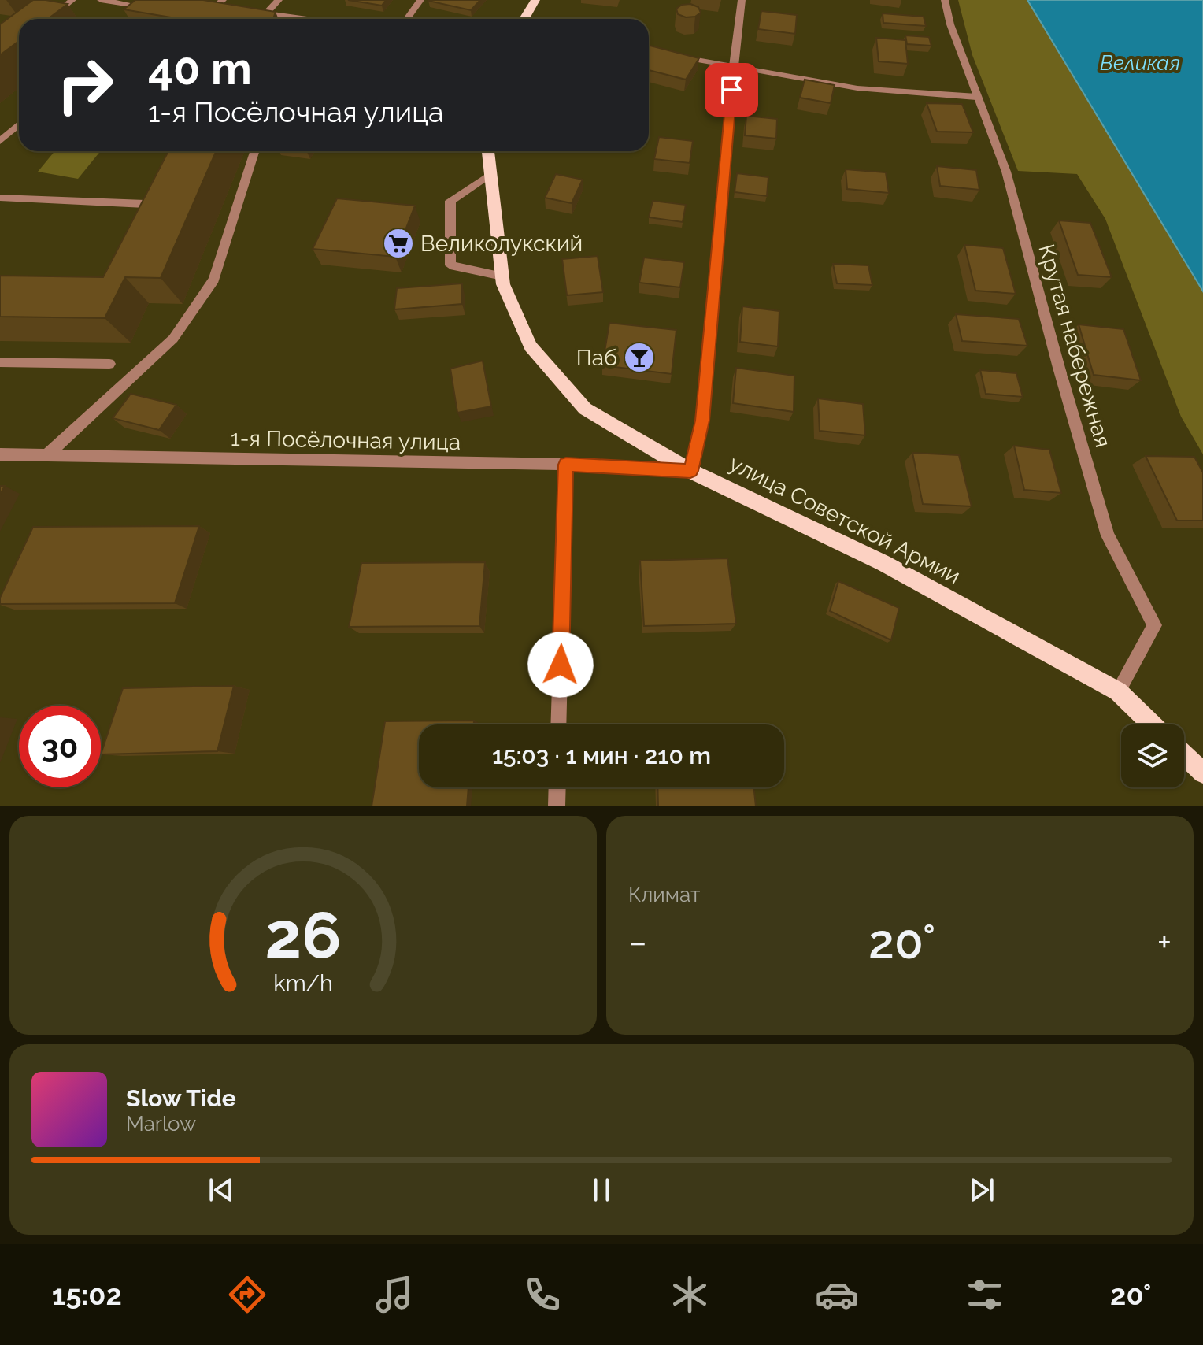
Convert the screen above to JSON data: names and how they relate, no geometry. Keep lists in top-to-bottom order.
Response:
{
  "streets": {
    "main road": ["улица Советской Армии"],
    "street": ["Крутая набережная", "1-я Посёлочная улица"]
  },
  "crossings": [
    ["Крутая набережная", "улица Советской Армии"],
    ["1-я Посёлочная улица", "улица Советской Армии"]
  ],
  "water": ["Великая"],
  "places": {
    "supermarket": ["Великолукский"],
    "bar": ["Паб"]
  },
  "page": {
    "turn": ["40 m", "1-я Посёлочная улица"],
    "limit": "30",
    "trip": "15:03 · 1 мин · 210 m",
    "tile": "Климат",
    "heat": ["−", "20°", "+"],
    "song": ["Slow Tide", "Marlow"],
    "tabs": ["15:02", "20°"],
    "gauge": ["26", "km/h"]
  }
}
